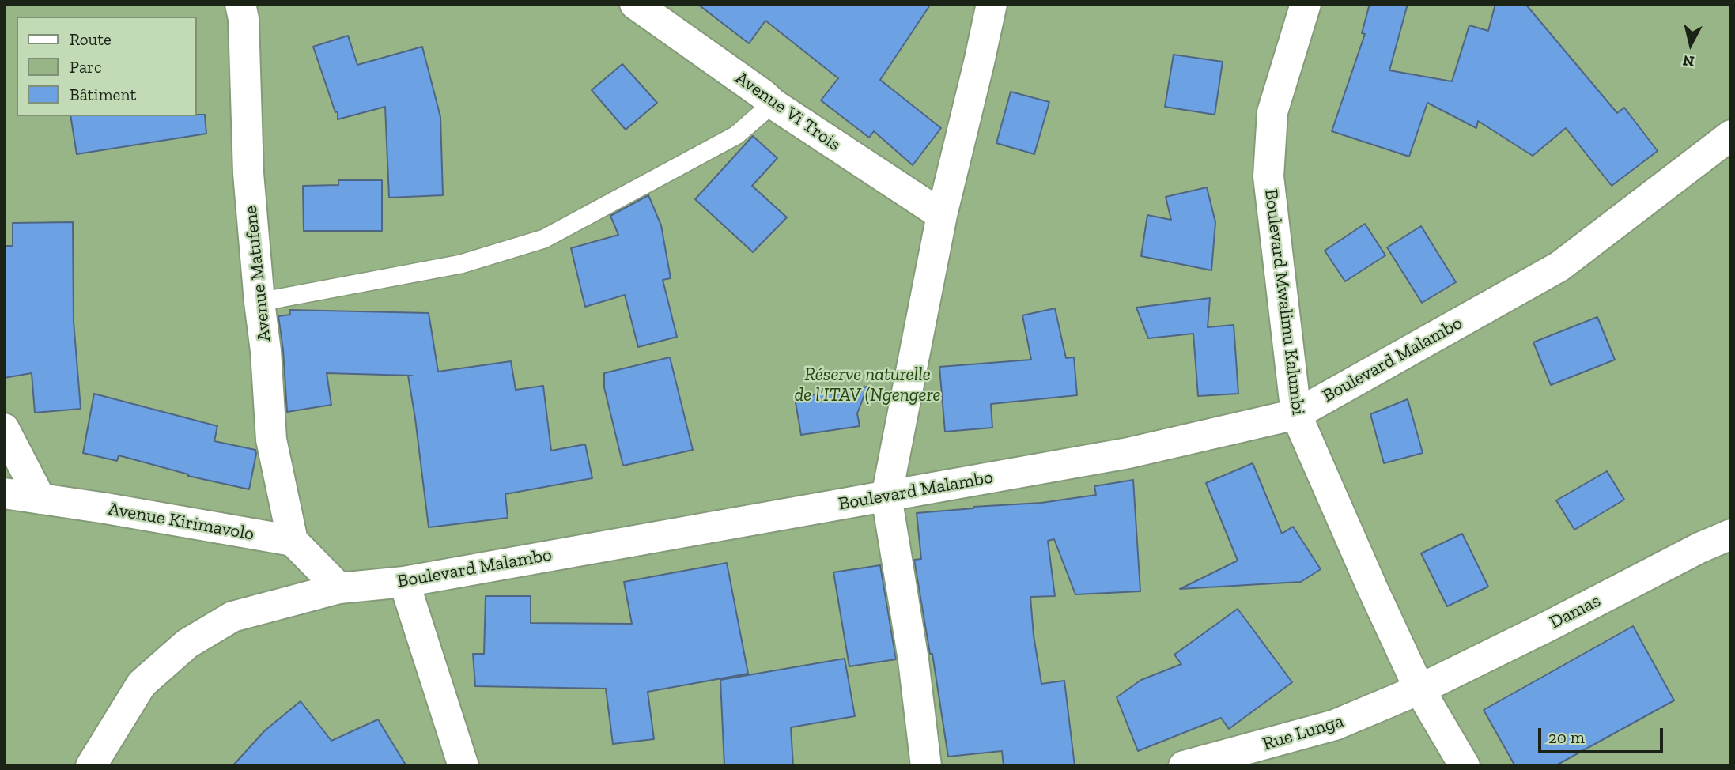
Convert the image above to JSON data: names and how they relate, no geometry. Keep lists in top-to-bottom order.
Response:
{
  "streets": {
    "street": [
      "Avenue Vi Trois",
      "Avenue Matufene",
      "Boulevard Mwalimu Kalumbi",
      "Boulevard Malambo",
      "Avenue Kirimavolo",
      "Damas",
      "Rue Lunga"
    ]
  },
  "crossings": [
    ["Avenue Matufene", "Avenue Kirimavolo"],
    ["Boulevard Mwalimu Kalumbi", "Boulevard Malambo"],
    ["Boulevard Mwalimu Kalumbi", "Damas"],
    ["Boulevard Mwalimu Kalumbi", "Rue Lunga"],
    ["Damas", "Rue Lunga"]
  ],
  "parks": ["Réserve naturelle de l'ITAV (Ngengere"],
  "legend": ["Route", "Parc", "Bâtiment"],
  "scale_bar": "20 m",
  "north": "bottom"
}
